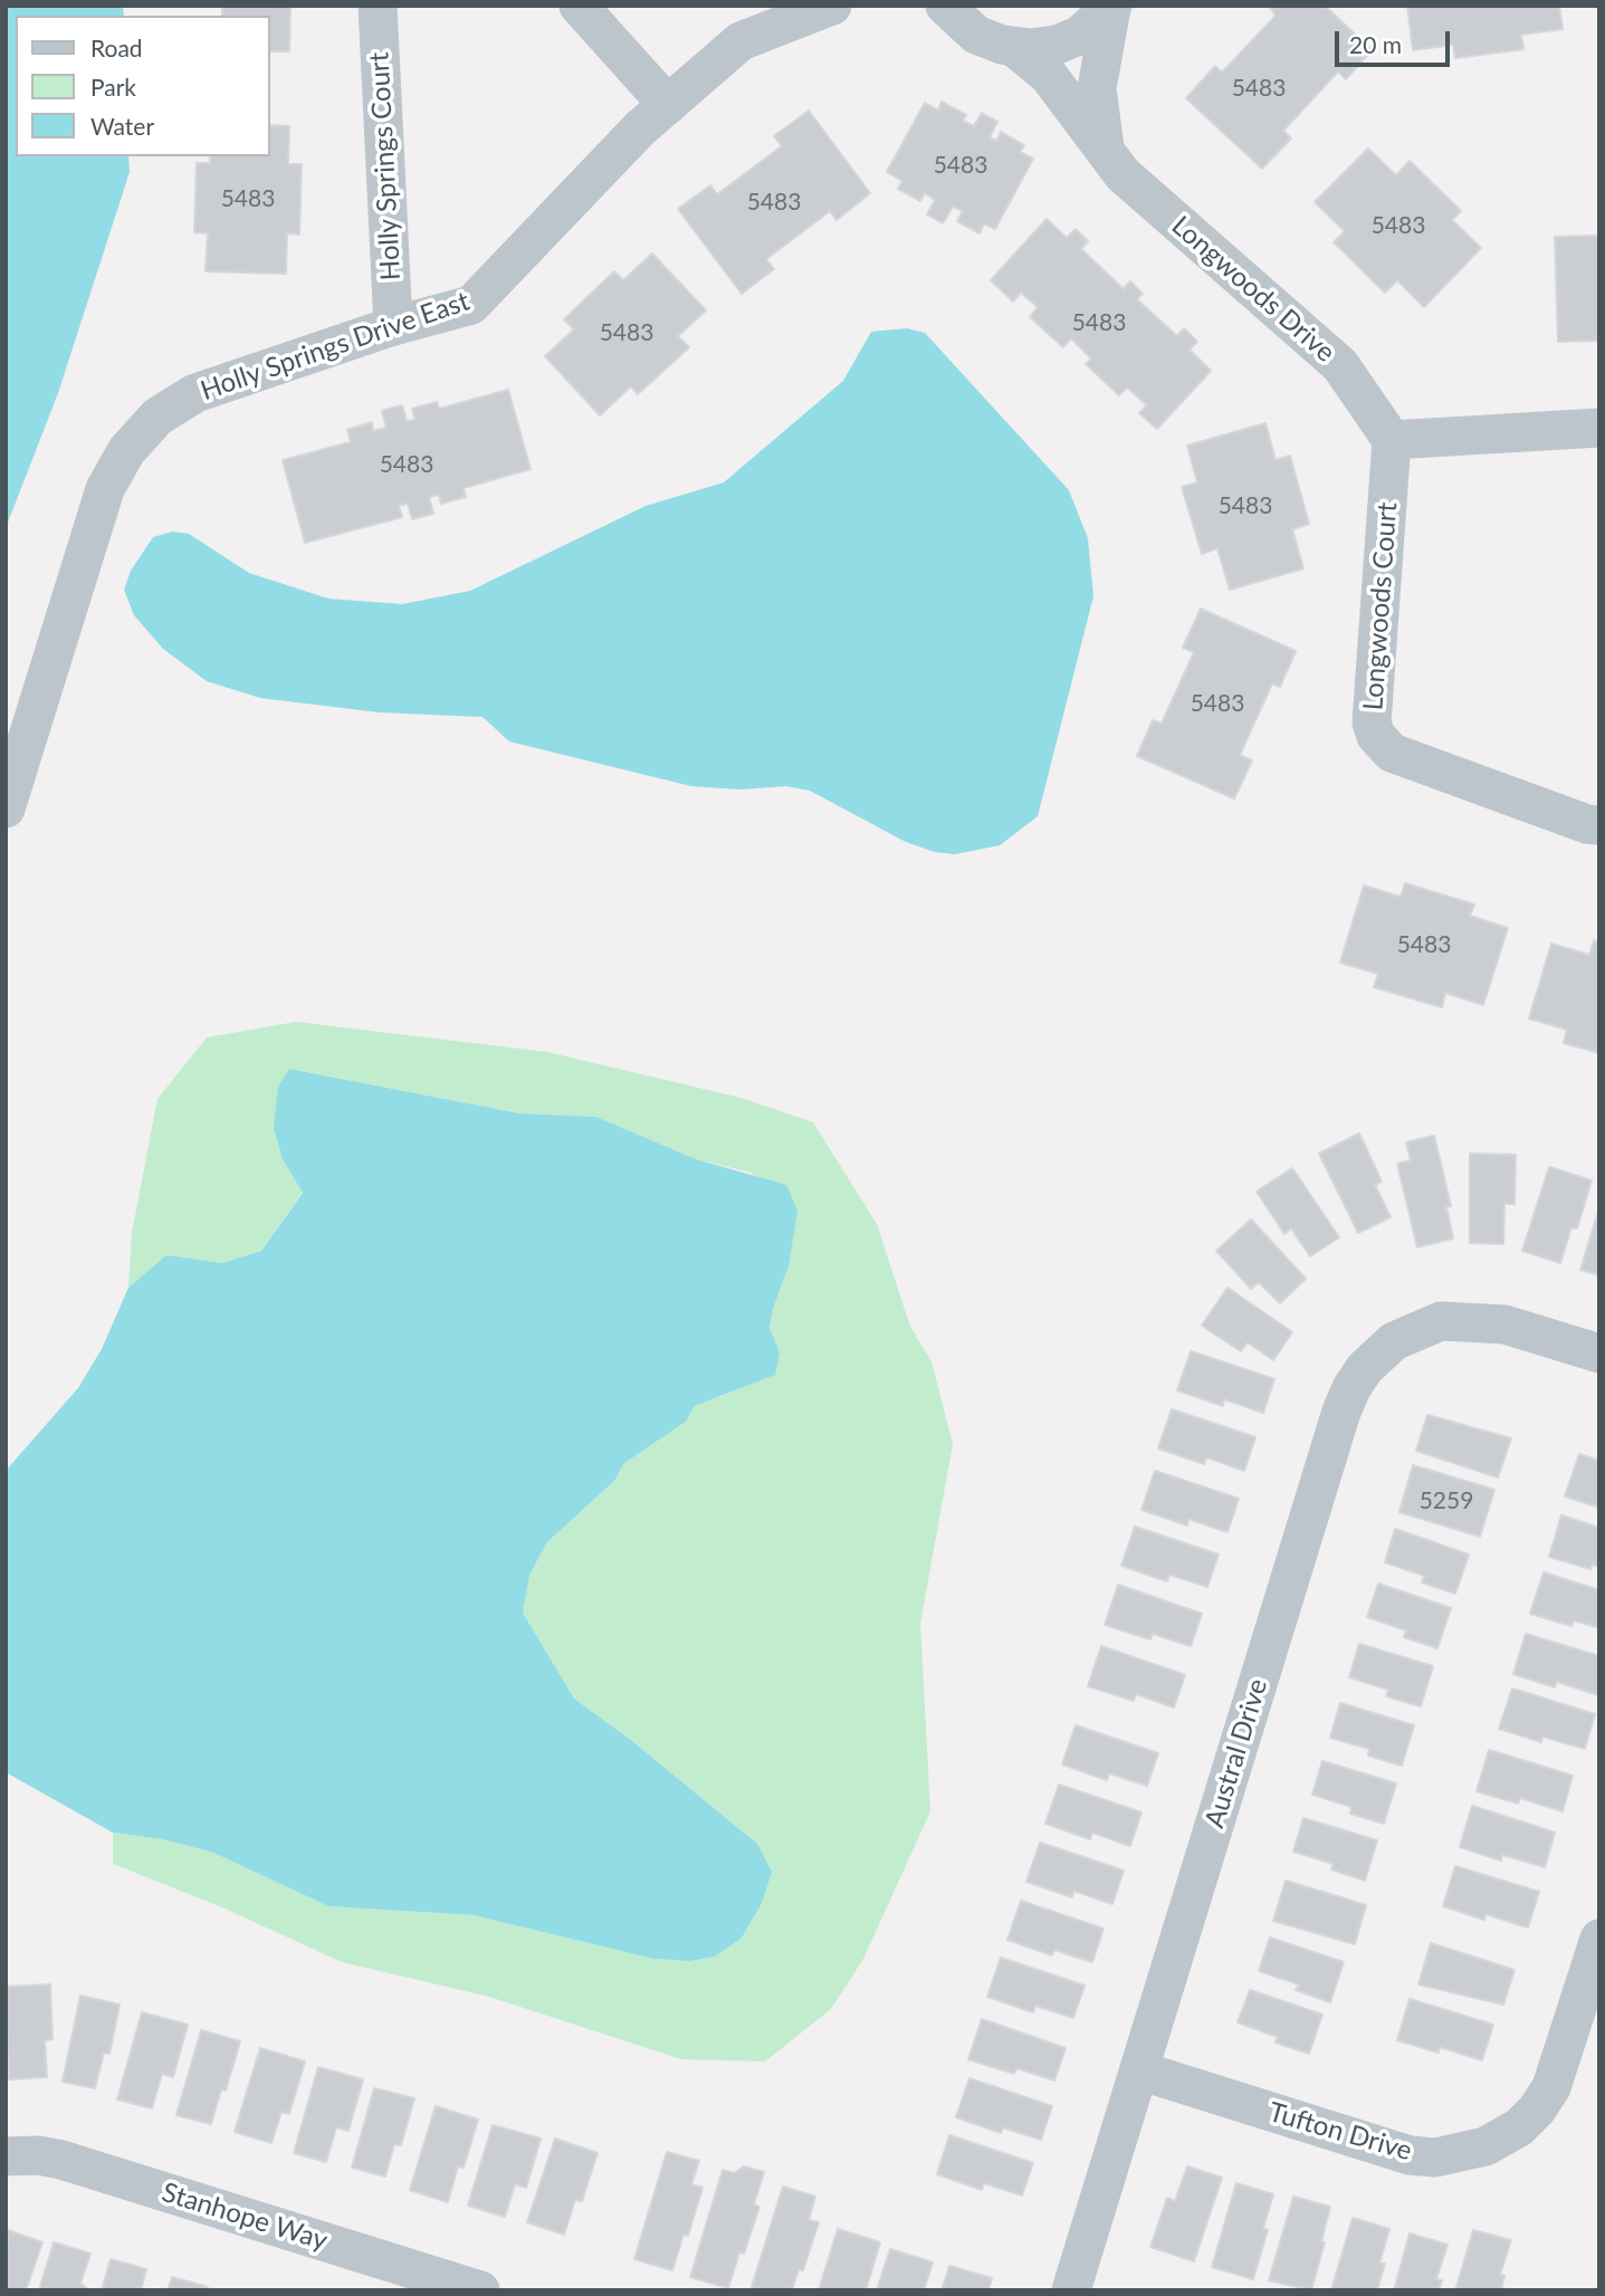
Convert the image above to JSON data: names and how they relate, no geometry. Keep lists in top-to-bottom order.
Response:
{
  "streets": {
    "street": [
      "Holly Springs Court",
      "Longwoods Drive",
      "Holly Springs Drive East",
      "Longwoods Court",
      "Austral Drive",
      "Tufton Drive",
      "Stanhope Way"
    ]
  },
  "crossings": [
    ["Holly Springs Court", "Holly Springs Drive East"],
    ["Longwoods Drive", "Longwoods Court"],
    ["Austral Drive", "Tufton Drive"]
  ],
  "house_numbers": [
    "5483",
    "5483",
    "5483",
    "5483",
    "5483",
    "5483",
    "5483",
    "5483",
    "5483",
    "5483",
    "5483",
    "5259"
  ],
  "legend": ["Road", "Park", "Water"],
  "scale_bar": "20 m"
}
